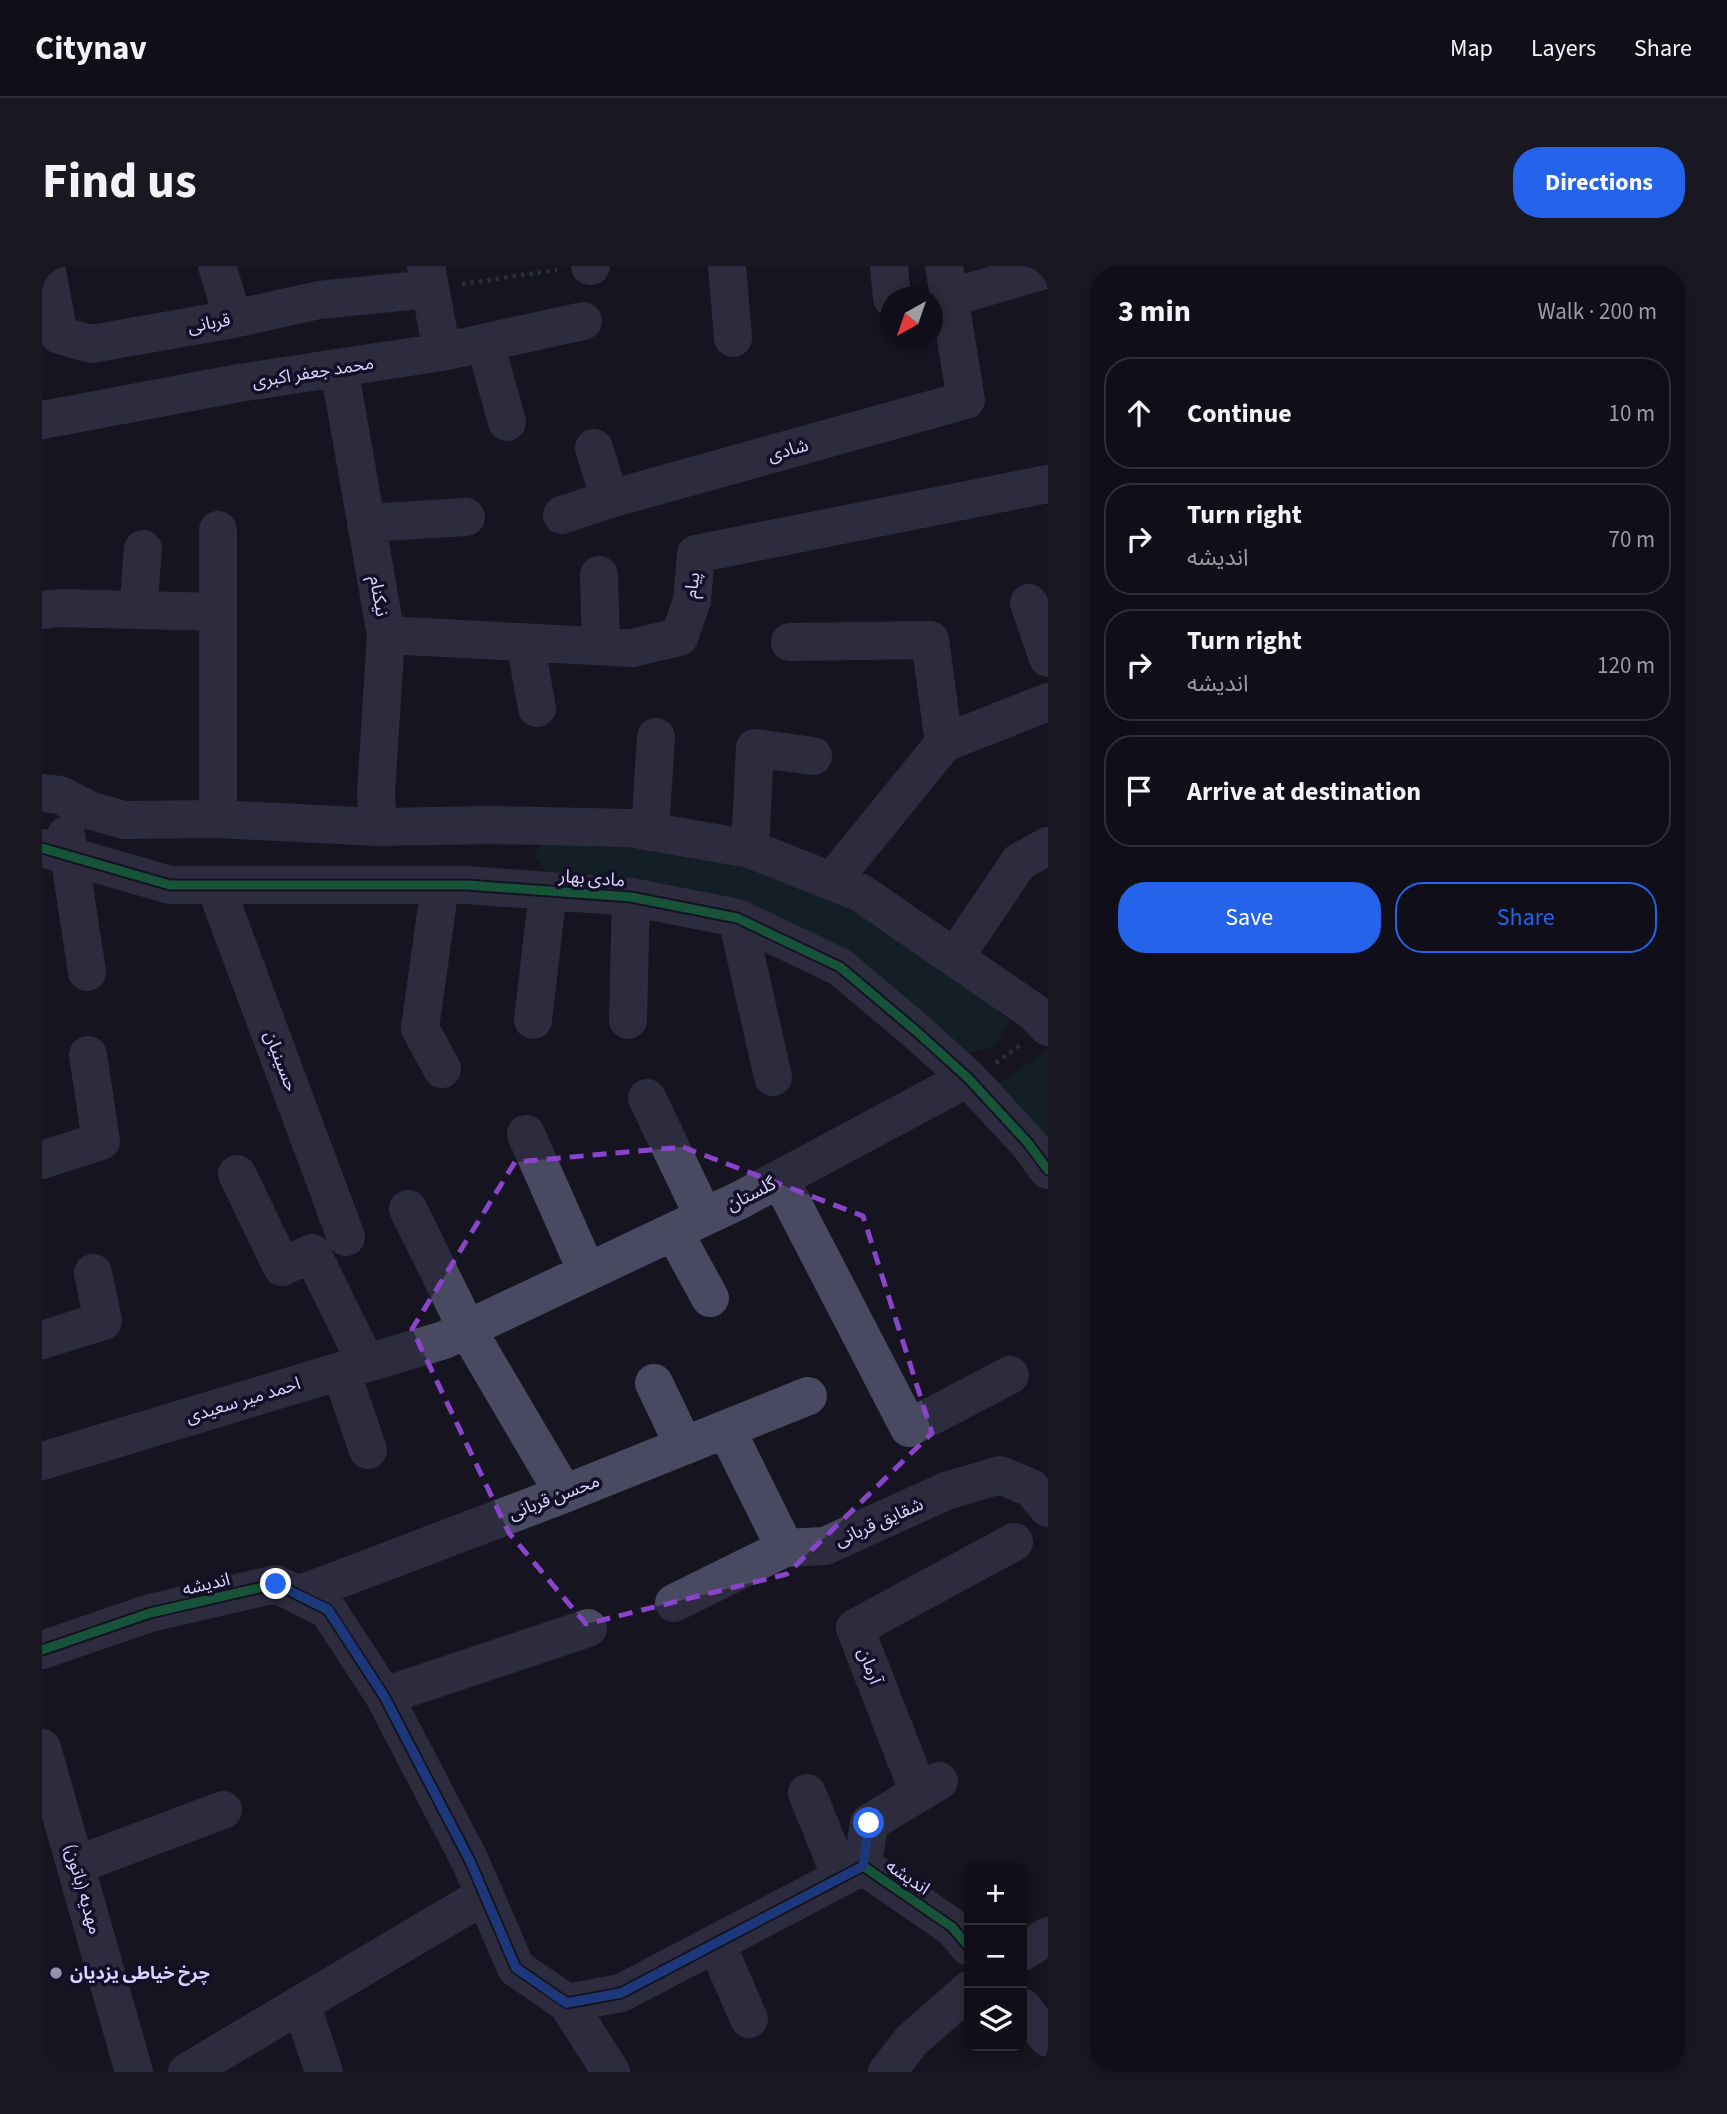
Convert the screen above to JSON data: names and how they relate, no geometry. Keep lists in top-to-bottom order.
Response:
{
  "streets": {
    "street": [
      "قربانی",
      "محمد جعفر اکبری",
      "شادی",
      "پیام",
      "نیکنام",
      "مادی بهار",
      "حسینیان",
      "گلستان",
      "احمد میر سعیدی",
      "محسن قربانی",
      "شقایق قربانی",
      "اندیشه",
      "آرمان",
      "مهدیه (باتون)"
    ]
  },
  "crossings": [
    ["محمد جعفر اکبری", "نیکنام"],
    ["پیام", "نیکنام"],
    ["مادی بهار", "حسینیان"],
    ["مادی بهار", "گلستان"],
    ["گلستان", "احمد میر سعیدی"],
    ["محسن قربانی", "اندیشه"],
    ["اندیشه", "آرمان"]
  ],
  "places": ["چرخ خیاطی یزدیان"],
  "north": "bottom left",
  "page": {
    "header": "Citynav",
    "nav": ["Map", "Layers", "Share"],
    "title": "Find us",
    "buttons": [
      "Directions",
      ["Save", "Share"]
    ],
    "heading": ["3 min", "Walk · 200 m"],
    "list": [
      ["Continue", "10 m"],
      ["Turn right", "اندیشه", "70 m"],
      ["Turn right", "اندیشه", "120 m"],
      "Arrive at destination"
    ],
    "map_buttons": ["+", "−"]
  }
}
